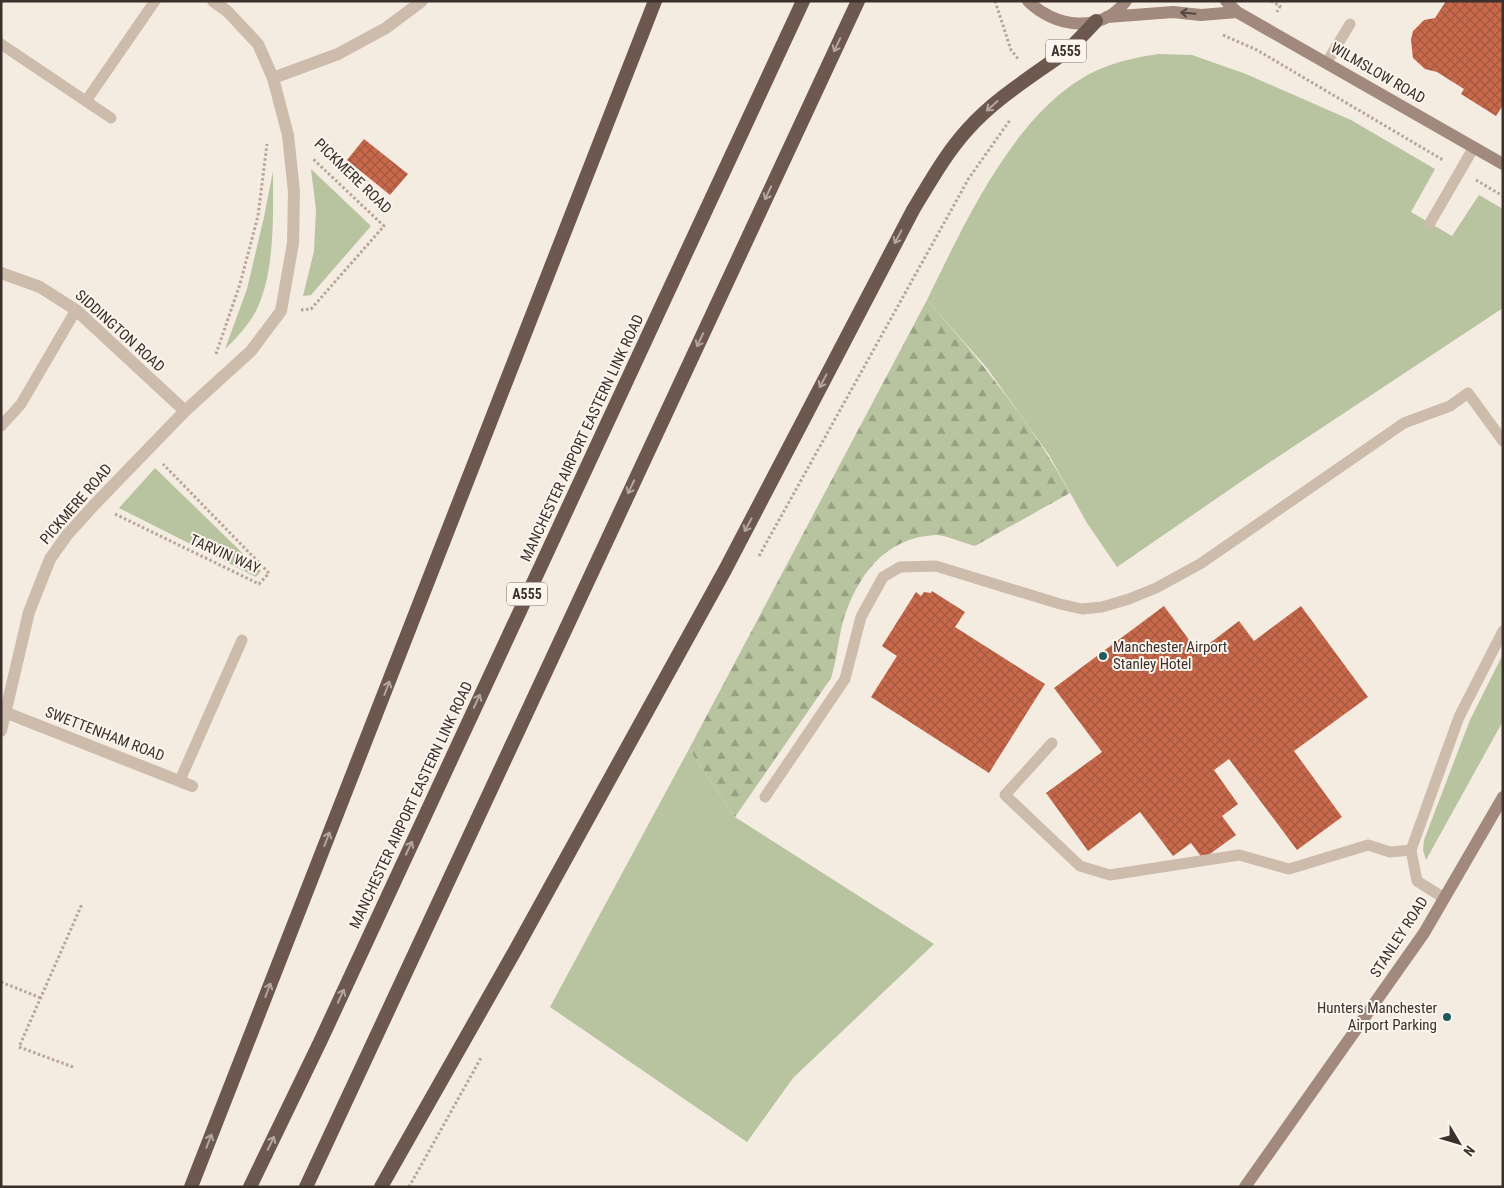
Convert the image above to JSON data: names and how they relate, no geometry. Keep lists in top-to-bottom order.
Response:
{
  "streets": {
    "highway": ["A555", "MANCHESTER AIRPORT EASTERN LINK ROAD"],
    "main road": ["WILMSLOW ROAD", "STANLEY ROAD"],
    "street": ["PICKMERE ROAD", "SIDDINGTON ROAD", "SWETTENHAM ROAD"],
    "path": ["TARVIN WAY"]
  },
  "crossings": [
    ["PICKMERE ROAD", "SIDDINGTON ROAD"],
    ["PICKMERE ROAD", "TARVIN WAY"],
    ["PICKMERE ROAD", "SWETTENHAM ROAD"]
  ],
  "places": ["Manchester Airport Stanley Hotel", "Hunters Manchester Airport Parking"],
  "north": "bottom right"
}
